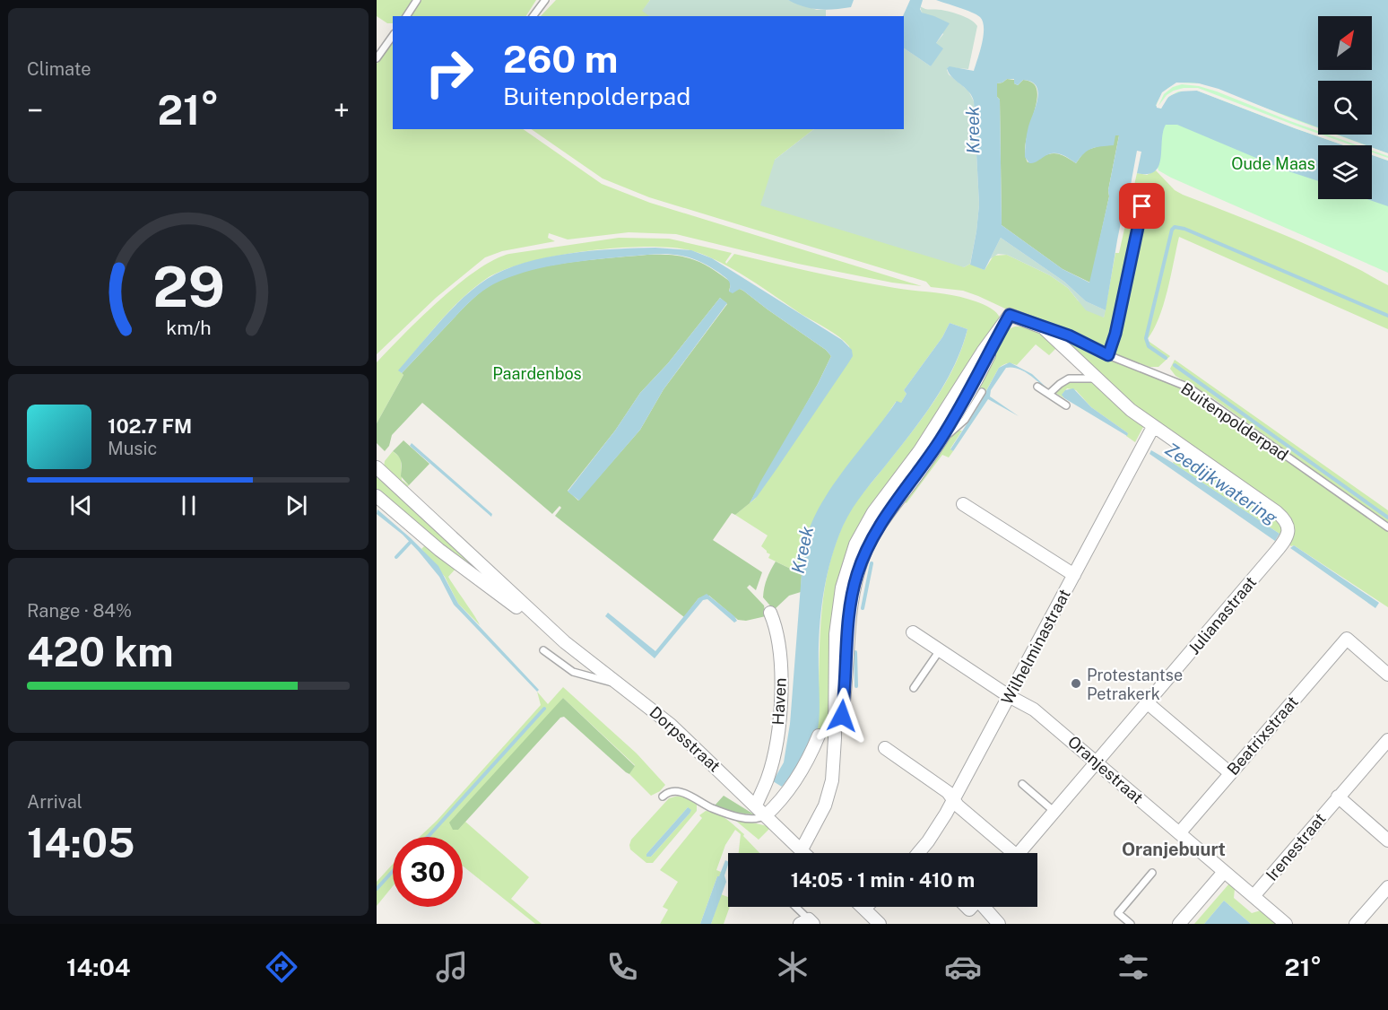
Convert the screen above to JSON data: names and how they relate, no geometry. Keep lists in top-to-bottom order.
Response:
{
  "streets": {
    "street": [
      "Buitenpolderpad",
      "Julianastraat",
      "Wilhelminastraat",
      "Haven",
      "Beatrixstraat",
      "Dorpsstraat",
      "Oranjestraat",
      "Irenestraat"
    ]
  },
  "crossings": [
    ["Julianastraat", "Wilhelminastraat"],
    ["Julianastraat", "Oranjestraat"],
    ["Wilhelminastraat", "Oranjestraat"],
    ["Haven", "Dorpsstraat"],
    ["Beatrixstraat", "Oranjestraat"],
    ["Oranjestraat", "Irenestraat"]
  ],
  "districts": ["Oranjebuurt"],
  "water": ["Kreek", "Zeedijkwatering"],
  "parks": ["Oude Maas", "Paardenbos"],
  "places": ["Protestantse Petrakerk"],
  "north": "top right",
  "page": {
    "tile": [
      "Climate",
      ["Range · 84%", "420 km"],
      ["Arrival", "14:05"]
    ],
    "turn": ["260 m", "Buitenpolderpad"],
    "heat": ["−", "21°", "+"],
    "song": ["102.7 FM", "Music"],
    "limit": "30",
    "trip": "14:05 · 1 min · 410 m",
    "tabs": ["14:04", "21°"],
    "gauge": ["29", "km/h"]
  }
}
